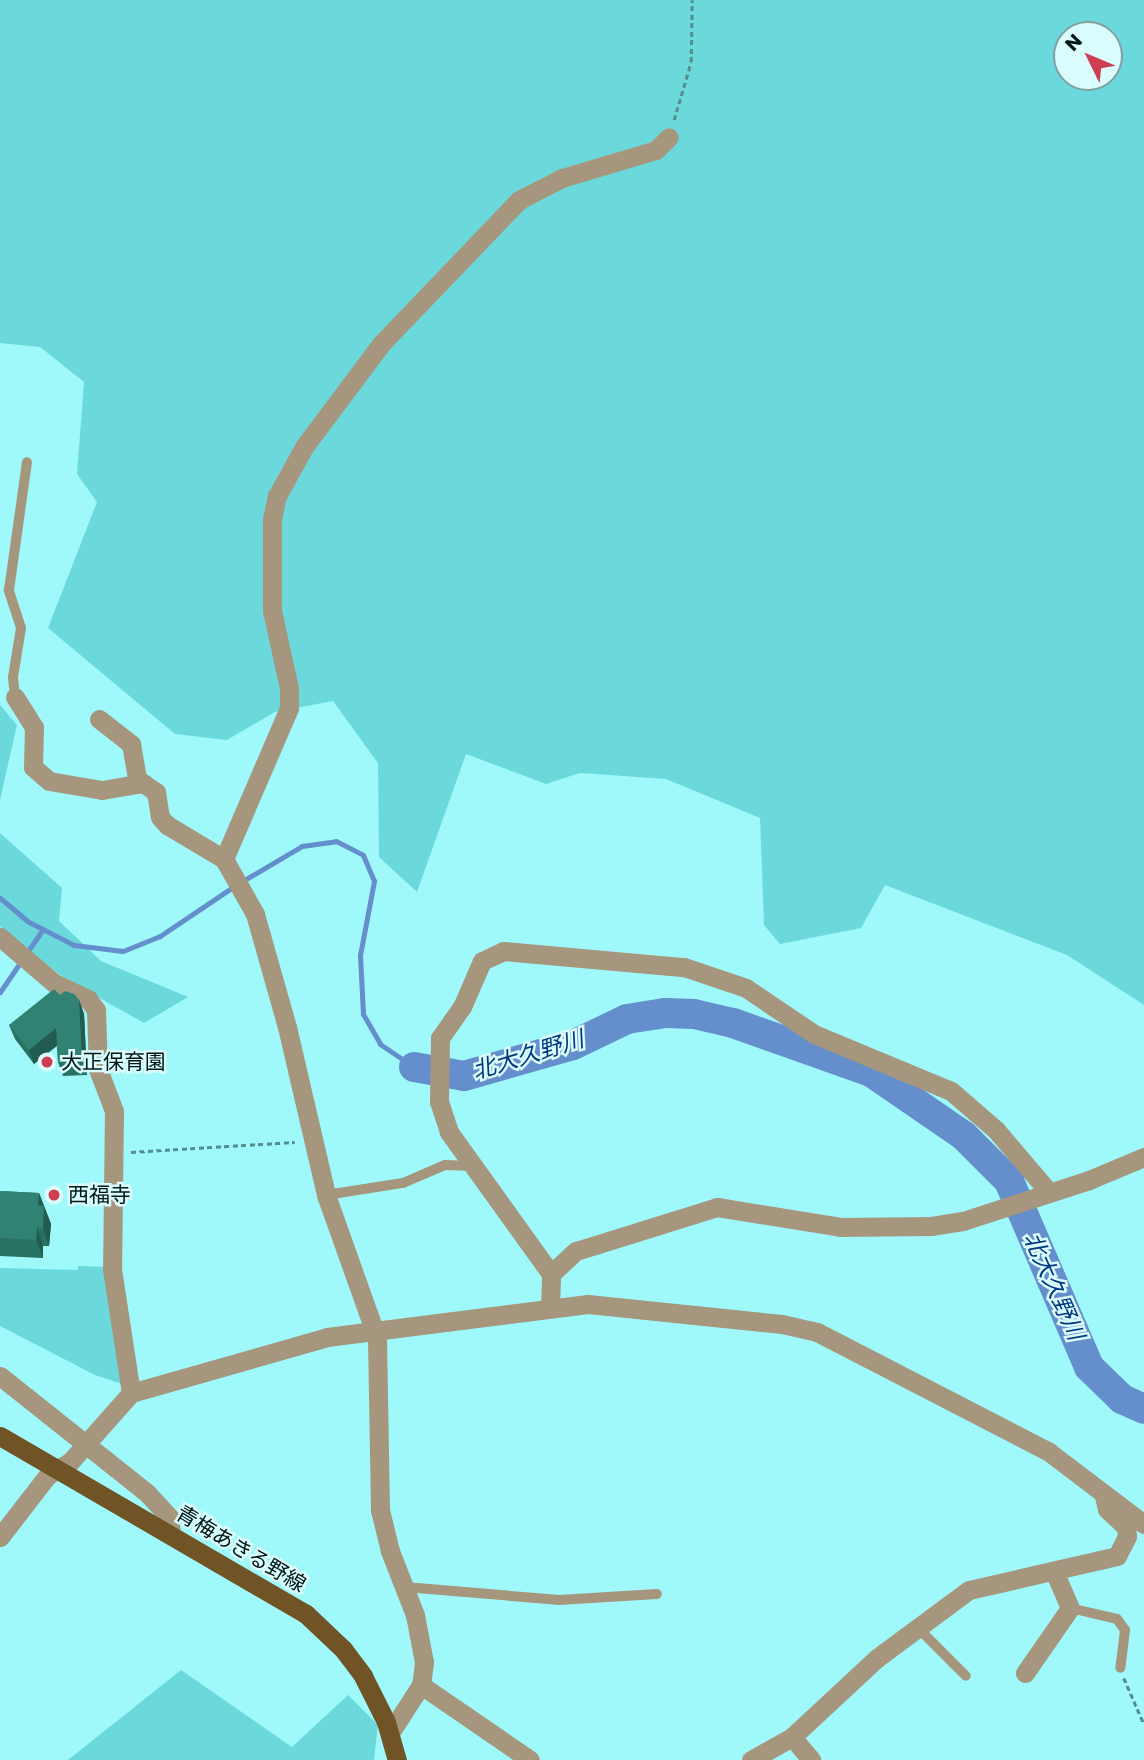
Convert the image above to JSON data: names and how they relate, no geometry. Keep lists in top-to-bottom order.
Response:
{
  "streets": {
    "main road": ["青梅あきる野線"]
  },
  "water": ["北大久野川"],
  "places": ["大正保育園", "西福寺"],
  "north": "top left"
}
